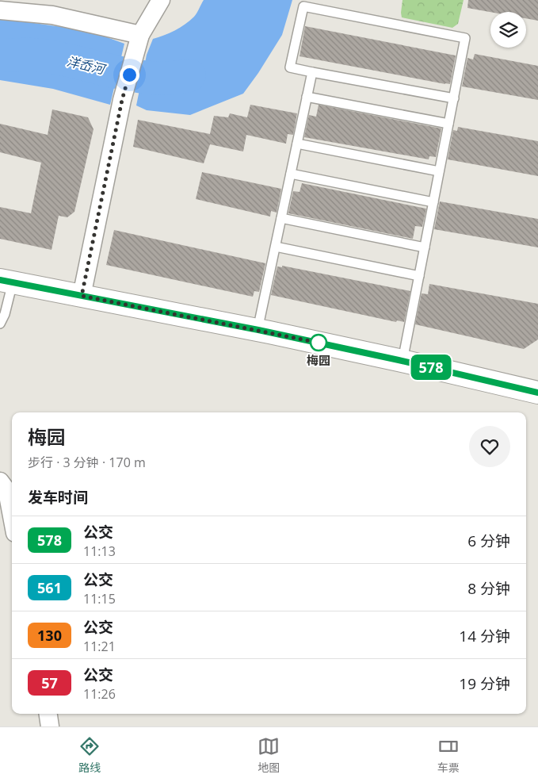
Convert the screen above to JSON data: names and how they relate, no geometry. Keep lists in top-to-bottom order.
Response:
{
  "water": ["洋岙河"],
  "places": ["梅园"],
  "lines": ["bus line 578"],
  "page": {
    "on_map": "578",
    "heading": [
      ["梅园", "步行 · 3 分钟 · 170 m"],
      "发车时间"
    ],
    "list": [
      {
        "mark": "578",
        "name": "公交",
        "note": "11:13",
        "value": "6 分钟"
      },
      {
        "mark": "561",
        "name": "公交",
        "note": "11:15",
        "value": "8 分钟"
      },
      {
        "mark": "130",
        "name": "公交",
        "note": "11:21",
        "value": "14 分钟"
      },
      {
        "mark": "57",
        "name": "公交",
        "note": "11:26",
        "value": "19 分钟"
      }
    ],
    "tabs": ["路线", "地图", "车票"]
  }
}
